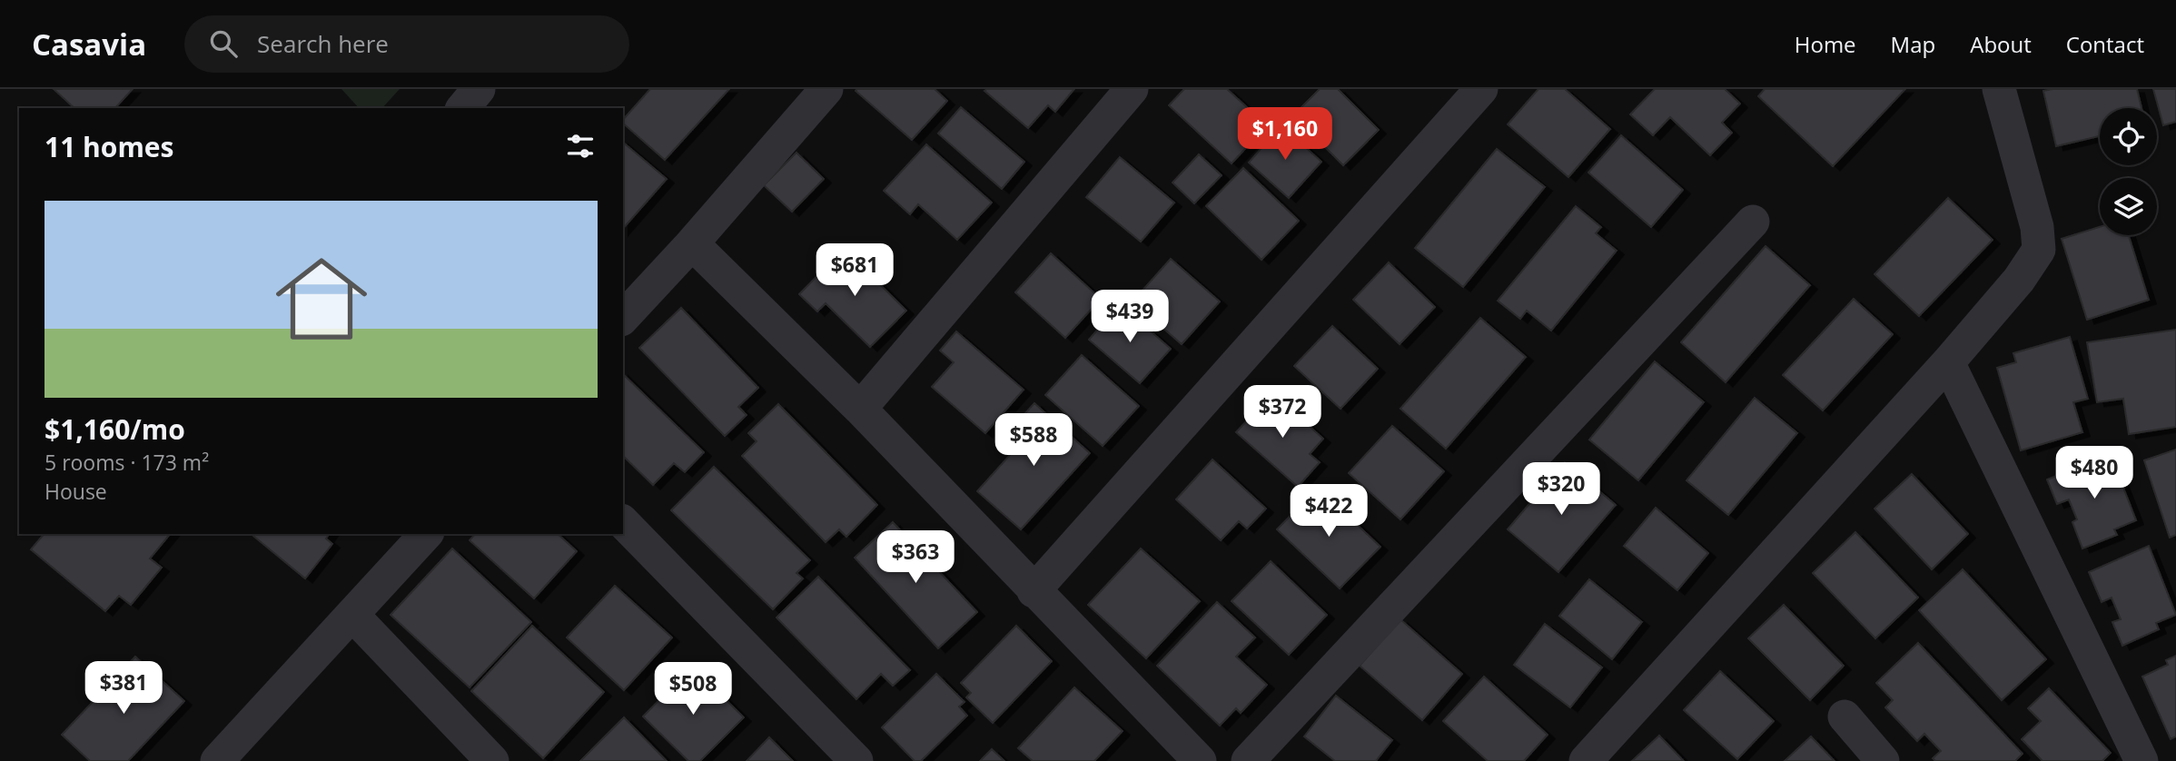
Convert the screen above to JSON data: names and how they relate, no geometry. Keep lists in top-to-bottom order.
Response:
{
  "page": {
    "header": "Casavia",
    "search": "Search here",
    "nav": [
      "Home",
      "Map",
      "About",
      "Contact"
    ],
    "price": [
      "$1,160",
      "$681",
      "$439",
      "$372",
      "$588",
      "$480",
      "$320",
      "$422",
      "$363",
      "$381",
      "$508"
    ],
    "heading": "11 homes",
    "list": [
      {
        "name": "$1,160/mo",
        "note": "5 rooms · 173 m² · House"
      }
    ]
  }
}
